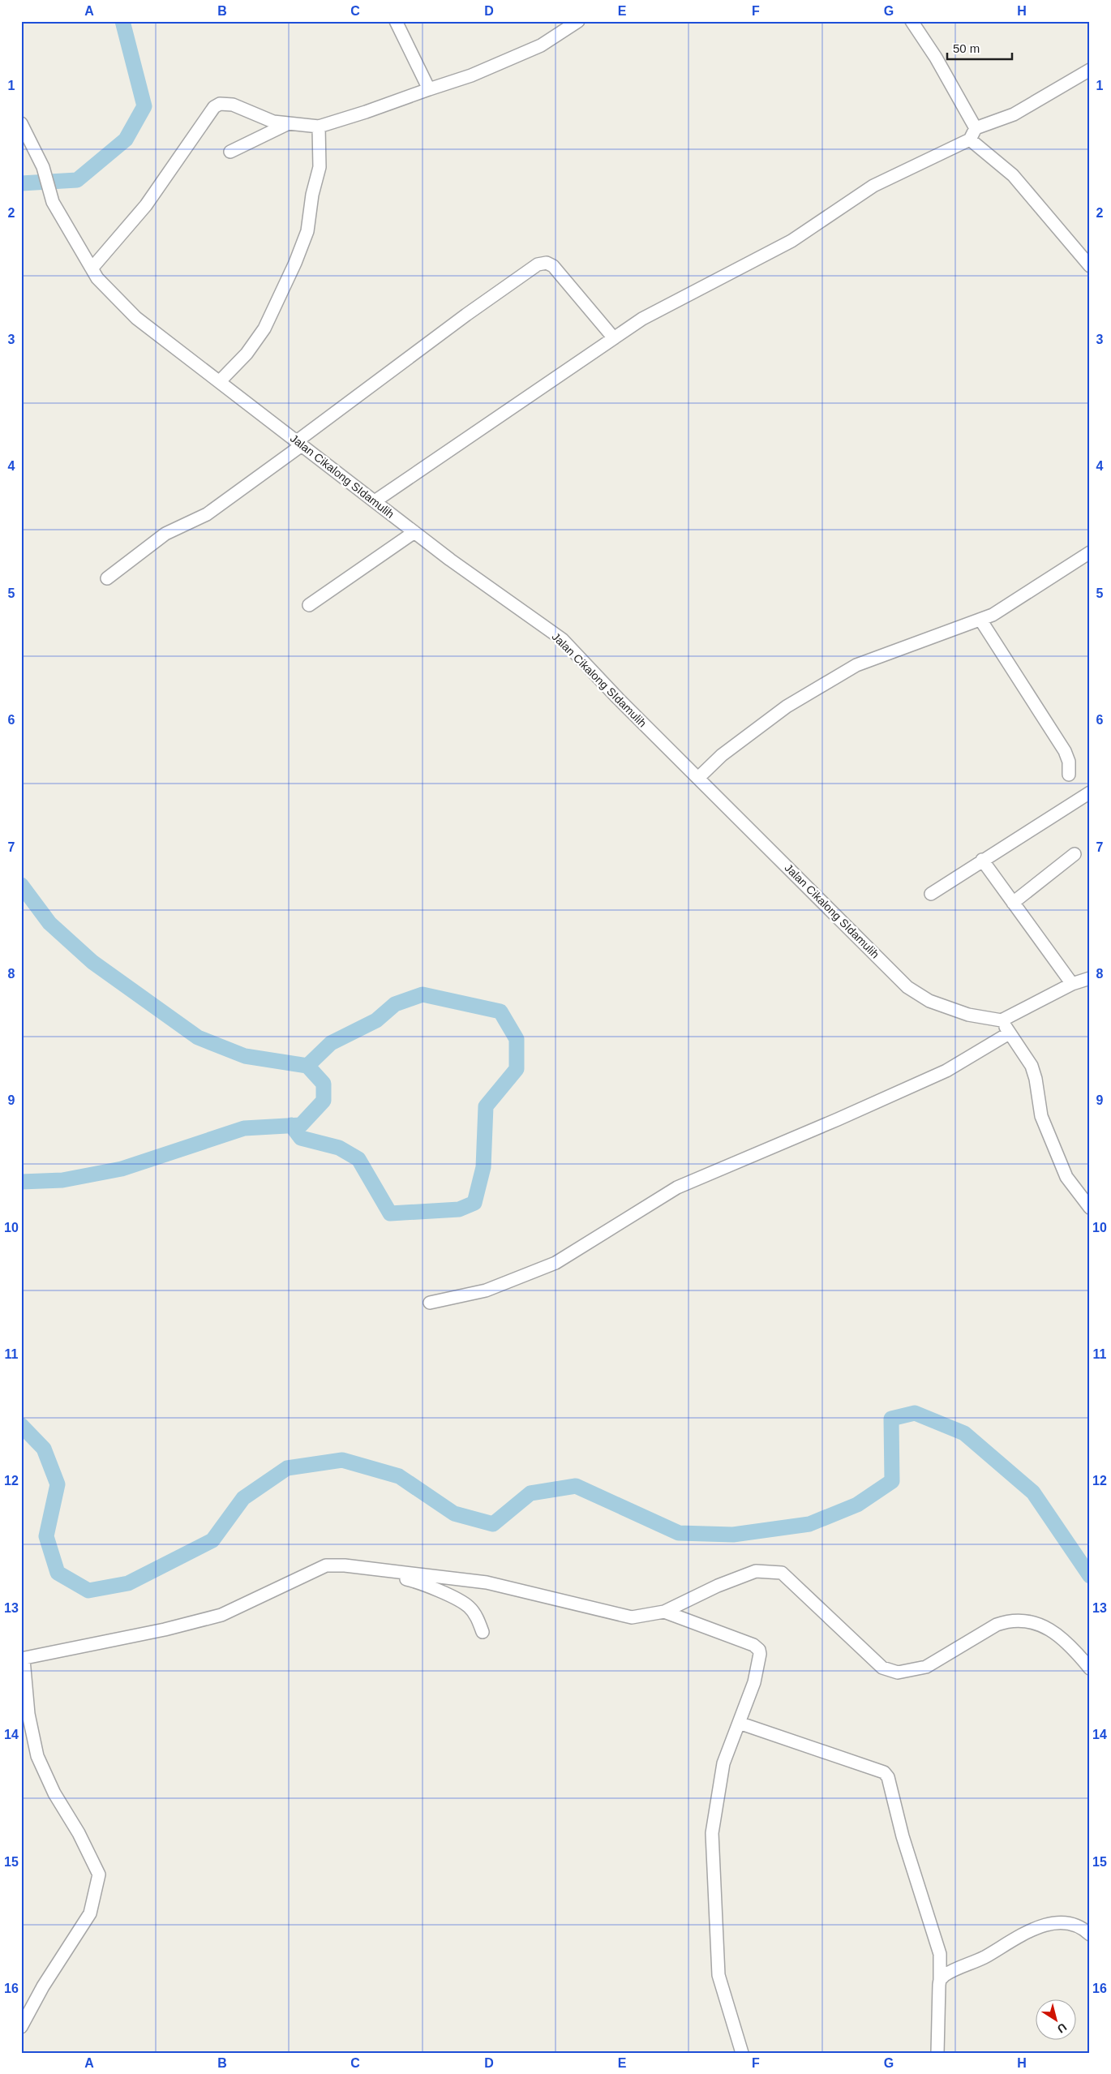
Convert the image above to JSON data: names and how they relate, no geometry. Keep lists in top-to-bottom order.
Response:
{
  "streets": {
    "street": ["Jalan Cikalong SIdamulih"]
  },
  "scale_bar": "50 m",
  "north": "bottom right",
  "grid": {
    "columns": [
      "A",
      "B",
      "C",
      "D",
      "E",
      "F",
      "G",
      "H"
    ],
    "rows": [
      "1",
      "2",
      "3",
      "4",
      "5",
      "6",
      "7",
      "8",
      "9",
      "10",
      "11",
      "12",
      "13",
      "14",
      "15",
      "16"
    ]
  }
}
